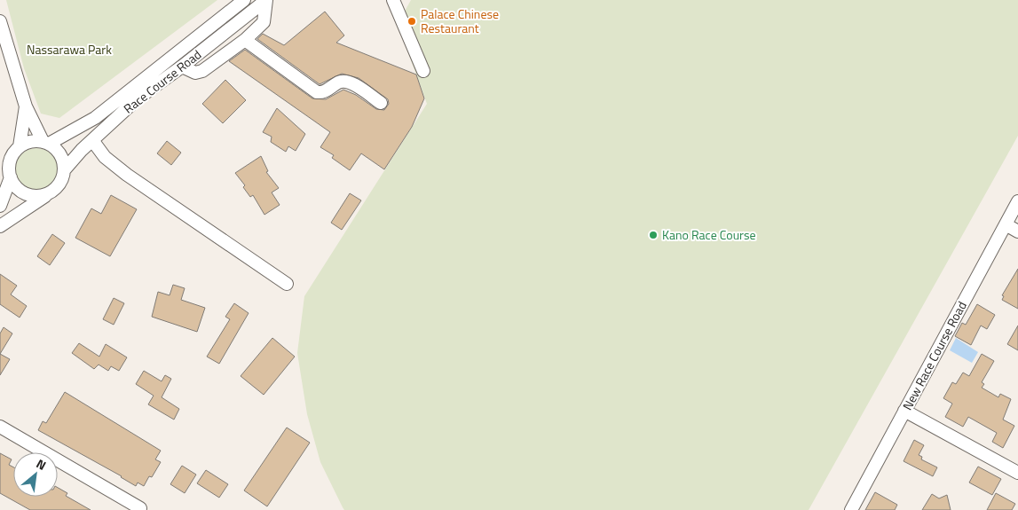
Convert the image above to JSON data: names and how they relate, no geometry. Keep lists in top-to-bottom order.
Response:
{
  "streets": {
    "street": ["Race Course Road", "New Race Course Road"]
  },
  "parks": ["Nassarawa Park"],
  "places": ["Palace Chinese Restaurant", "Kano Race Course"],
  "north": "top right"
}
